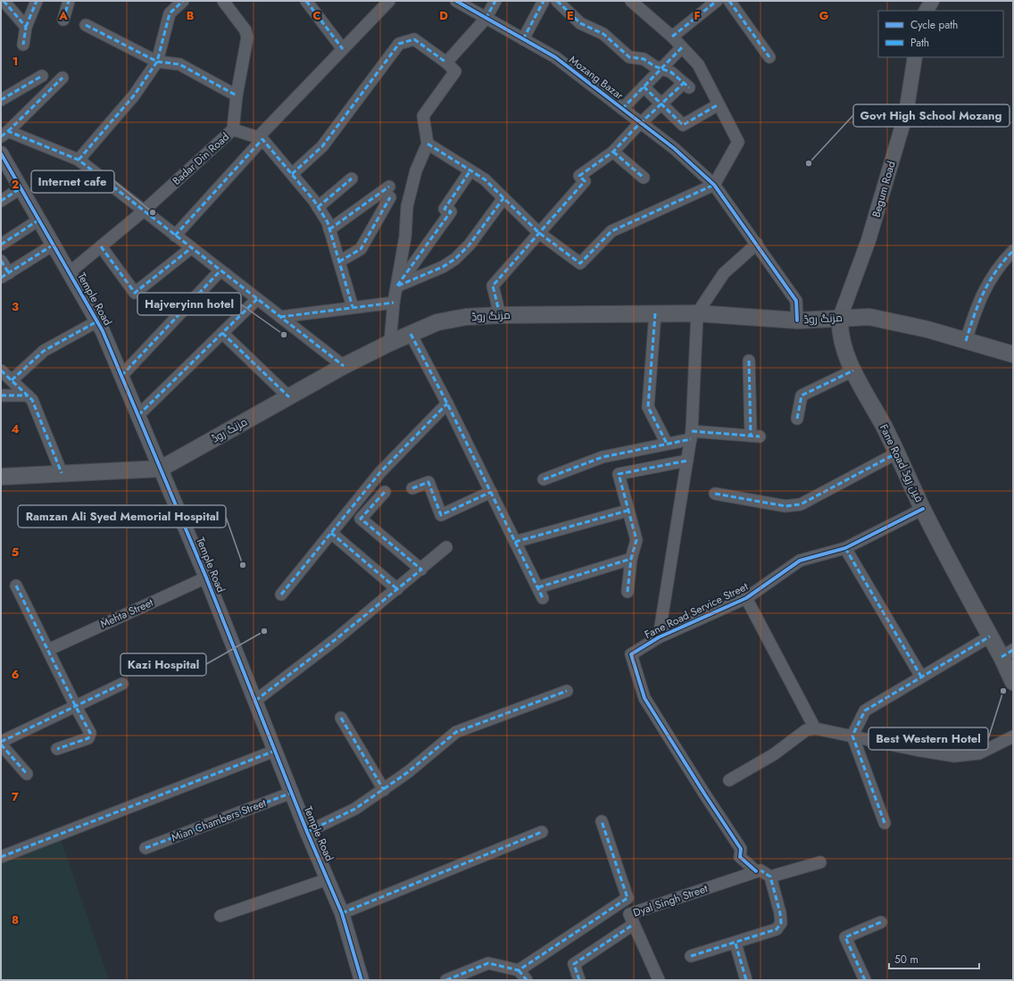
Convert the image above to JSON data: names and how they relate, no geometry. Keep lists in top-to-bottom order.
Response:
{
  "streets": {
    "main road": ["مزنگ روڈ", "Fane Road فین روڈ"],
    "street": [
      "Mozang Bazar",
      "Badar Din Road",
      "Begum Road",
      "Temple Road",
      "Fane Road Service Street",
      "Mehta Street",
      "Mian Chambers Street",
      "Dyal Singh Street"
    ]
  },
  "crossings": [
    ["Mozang Bazar", "مزنگ روڈ"],
    ["Badar Din Road", "Temple Road"],
    ["Begum Road", "مزنگ روڈ"],
    ["Begum Road", "Fane Road فین روڈ"],
    ["Temple Road", "مزنگ روڈ"],
    ["Temple Road", "Mehta Street"],
    ["Temple Road", "Mian Chambers Street"],
    ["مزنگ روڈ", "Fane Road فین روڈ"],
    ["Fane Road فین روڈ", "Fane Road Service Street"],
    ["Fane Road Service Street", "Dyal Singh Street"]
  ],
  "places": [
    "Govt High School Mozang",
    "Internet cafe",
    "Hajveryinn hotel",
    "Ramzan Ali Syed Memorial Hospital",
    "Kazi Hospital",
    "Best Western Hotel"
  ],
  "legend": ["Cycle path", "Path"],
  "scale_bar": "50 m",
  "grid": {
    "columns": [
      "A",
      "B",
      "C",
      "D",
      "E",
      "F",
      "G"
    ],
    "rows": [
      "1",
      "2",
      "3",
      "4",
      "5",
      "6",
      "7",
      "8"
    ]
  }
}
